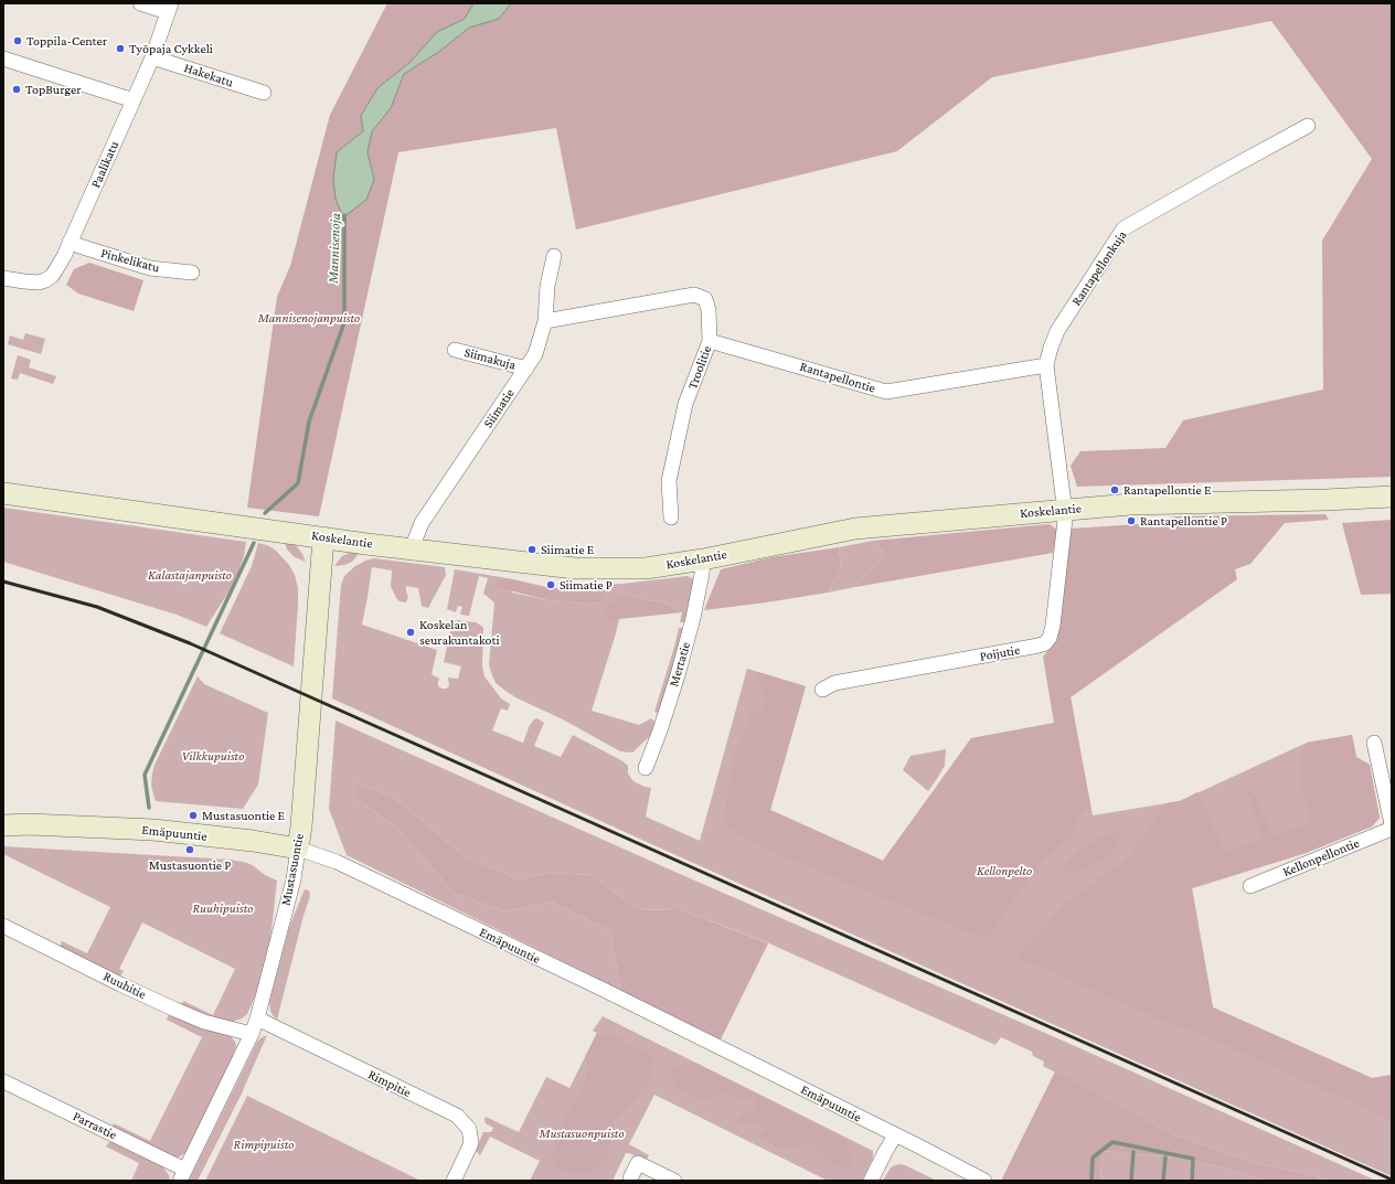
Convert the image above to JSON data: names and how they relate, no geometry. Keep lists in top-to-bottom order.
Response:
{
  "streets": {
    "main road": ["Koskelantie", "Emäpuuntie", "Mustasuontie"],
    "street": [
      "Hakekatu",
      "Paalikatu",
      "Pinkelikatu",
      "Rantapellonkuja",
      "Siimakuja",
      "Troolitie",
      "Rantapellontie",
      "Siimatie",
      "Poijutie",
      "Mertatie",
      "Kellonpellontie",
      "Ruuhitie",
      "Rimpitie",
      "Parrastie"
    ]
  },
  "crossings": [
    ["Hakekatu", "Paalikatu"],
    ["Paalikatu", "Pinkelikatu"],
    ["Rantapellonkuja", "Rantapellontie"],
    ["Rantapellonkuja", "Koskelantie"],
    ["Rantapellonkuja", "Poijutie"],
    ["Siimakuja", "Siimatie"],
    ["Troolitie", "Rantapellontie"],
    ["Troolitie", "Siimatie"],
    ["Siimatie", "Koskelantie"],
    ["Koskelantie", "Poijutie"],
    ["Koskelantie", "Mertatie"],
    ["Koskelantie", "Mustasuontie"],
    ["Emäpuuntie", "Mustasuontie"],
    ["Mustasuontie", "Ruuhitie"],
    ["Mustasuontie", "Rimpitie"],
    ["Mustasuontie", "Parrastie"]
  ],
  "water": ["Mannisenoja"],
  "parks": [
    "Mannisenojanpuisto",
    "Kalastajanpuisto",
    "Vilkkupuisto",
    "Kellonpelto",
    "Ruuhipuisto",
    "Mustasuonpuisto",
    "Rimpipuisto"
  ],
  "places": [
    "Toppila-Center",
    "Työpaja Cykkeli",
    "TopBurger",
    "Rantapellontie E",
    "Rantapellontie P",
    "Siimatie E",
    "Siimatie P",
    "Koskelan seurakuntakoti",
    "Mustasuontie E",
    "Mustasuontie P"
  ]
}
